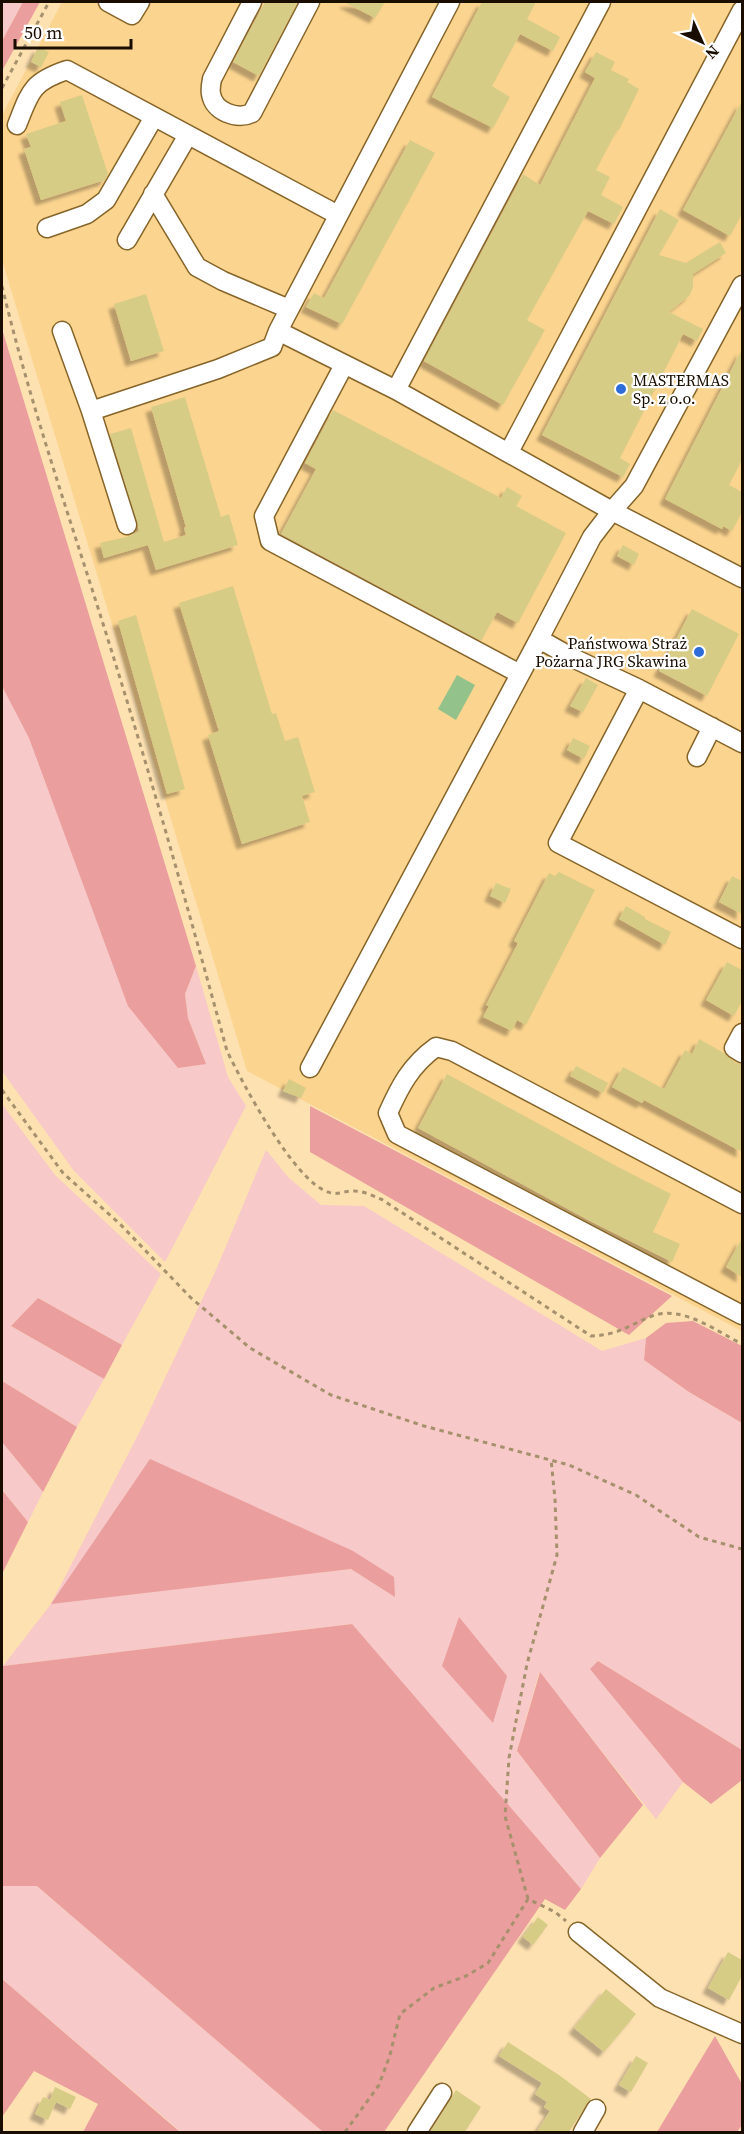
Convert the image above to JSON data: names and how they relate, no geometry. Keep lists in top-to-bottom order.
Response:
{
  "places": ["MASTERMAS Sp. z o.o.", "Państwowa Straż Pożarna JRG Skawina"],
  "scale_bar": "50 m",
  "north": "bottom right"
}
